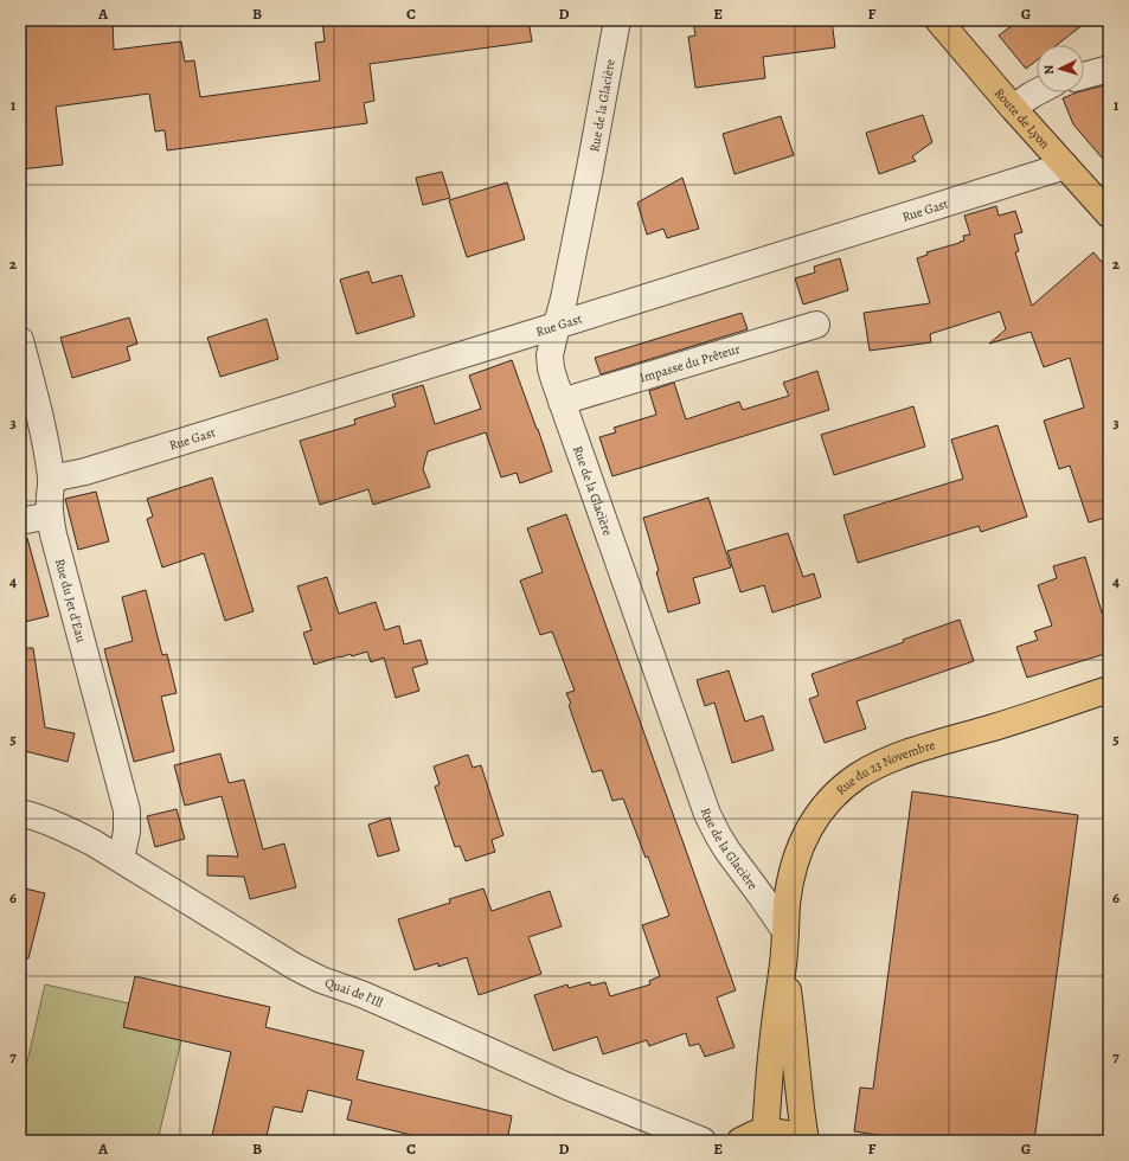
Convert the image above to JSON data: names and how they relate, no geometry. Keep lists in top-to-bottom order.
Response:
{
  "streets": {
    "main road": ["Route de Lyon", "Rue du 23 Novembre"],
    "street": [
      "Rue de la Glacière",
      "Rue Gast",
      "Impasse du Prêteur",
      "Rue du Jet d'Eau",
      "Quai de l'Ill"
    ]
  },
  "crossings": [
    ["Rue de la Glacière", "Rue Gast"],
    ["Rue de la Glacière", "Impasse du Prêteur"],
    ["Rue de la Glacière", "Rue du 23 Novembre"],
    ["Route de Lyon", "Rue Gast"],
    ["Rue Gast", "Rue du Jet d'Eau"],
    ["Rue du Jet d'Eau", "Quai de l'Ill"]
  ],
  "north": "left",
  "grid": {
    "columns": [
      "A",
      "B",
      "C",
      "D",
      "E",
      "F",
      "G"
    ],
    "rows": [
      "1",
      "2",
      "3",
      "4",
      "5",
      "6",
      "7"
    ]
  }
}
